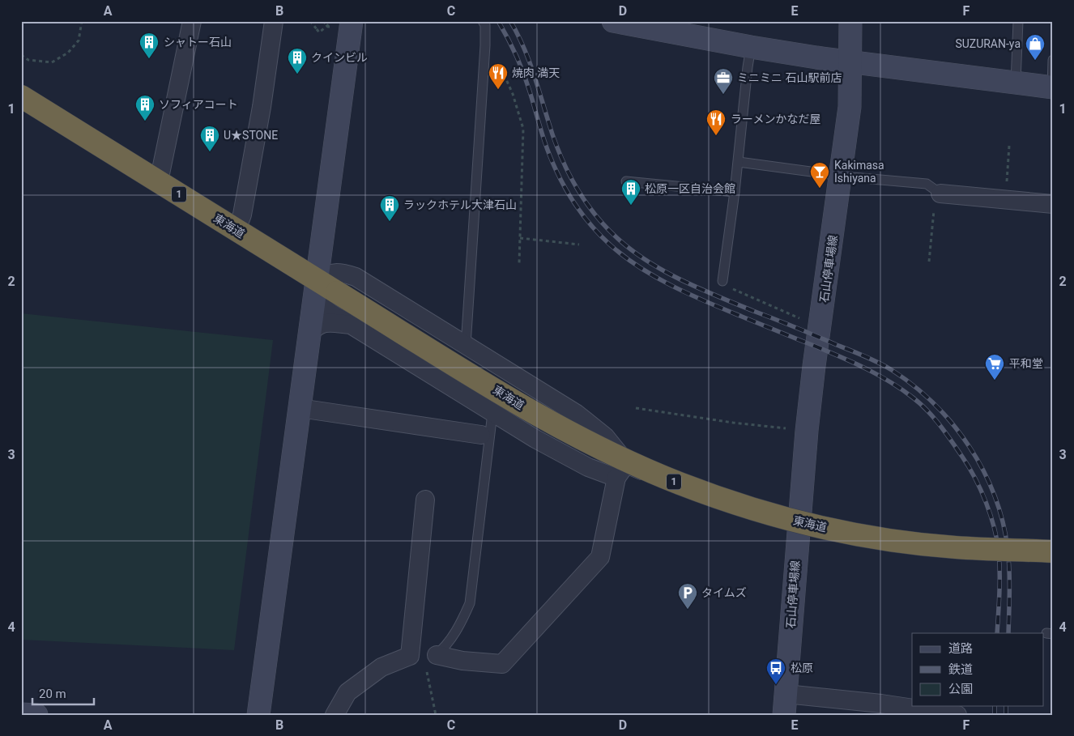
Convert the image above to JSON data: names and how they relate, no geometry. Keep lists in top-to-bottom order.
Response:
{
  "streets": {
    "highway": ["1", "東海道"],
    "street": ["石山停車場線"]
  },
  "places": {
    "building": [
      "シャトー石山",
      "クインビル",
      "ソフィアコート",
      "U★STONE",
      "松原一区自治会館",
      "ラックホテル大津石山"
    ],
    "shop": ["SUZURAN-ya"],
    "restaurant": ["焼肉 満天", "ラーメンかなだ屋"],
    "office": ["ミニミニ 石山駅前店"],
    "bar": ["Kakimasa Ishiyana"],
    "supermarket": ["平和堂"],
    "parking": ["タイムズ"],
    "bus stop": ["松原"]
  },
  "legend": ["道路", "鉄道", "公園"],
  "scale_bar": "20 m",
  "grid": {
    "columns": [
      "A",
      "B",
      "C",
      "D",
      "E",
      "F"
    ],
    "rows": [
      "1",
      "2",
      "3",
      "4"
    ]
  }
}
